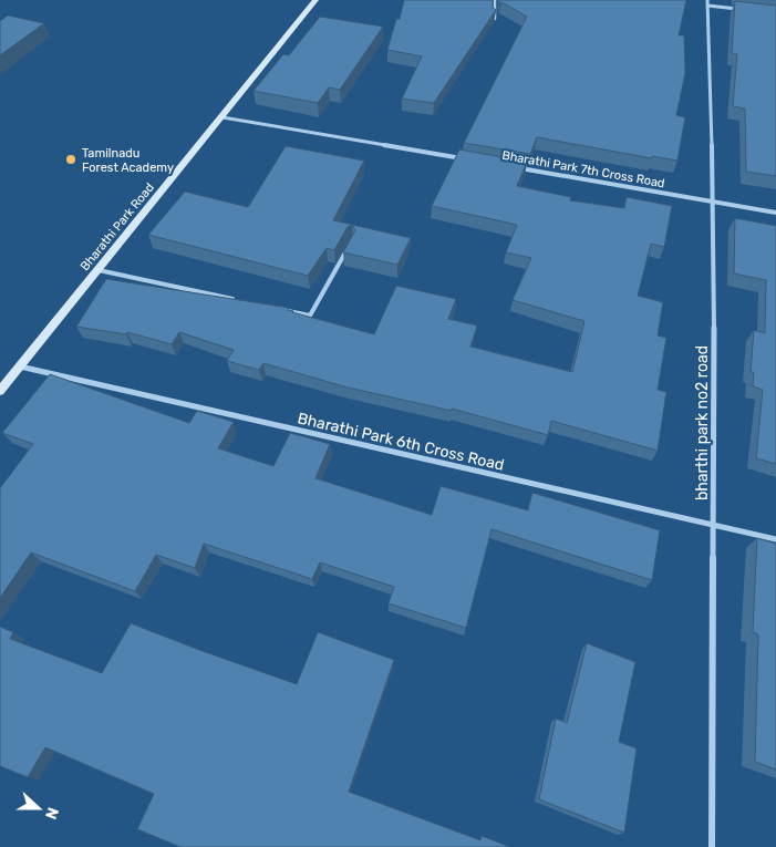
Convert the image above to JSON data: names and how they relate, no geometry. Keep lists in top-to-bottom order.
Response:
{
  "streets": {
    "main road": ["Bharathi Park Road"],
    "street": ["Bharathi Park 7th Cross Road", "bharthi park no2 road", "Bharathi Park 6th Cross Road"]
  },
  "crossings": [
    ["Bharathi Park 7th Cross Road", "bharthi park no2 road"],
    ["Bharathi Park Road", "Bharathi Park 6th Cross Road"],
    ["bharthi park no2 road", "Bharathi Park 6th Cross Road"]
  ],
  "places": ["Tamilnadu Forest Academy"],
  "north": "right"
}
